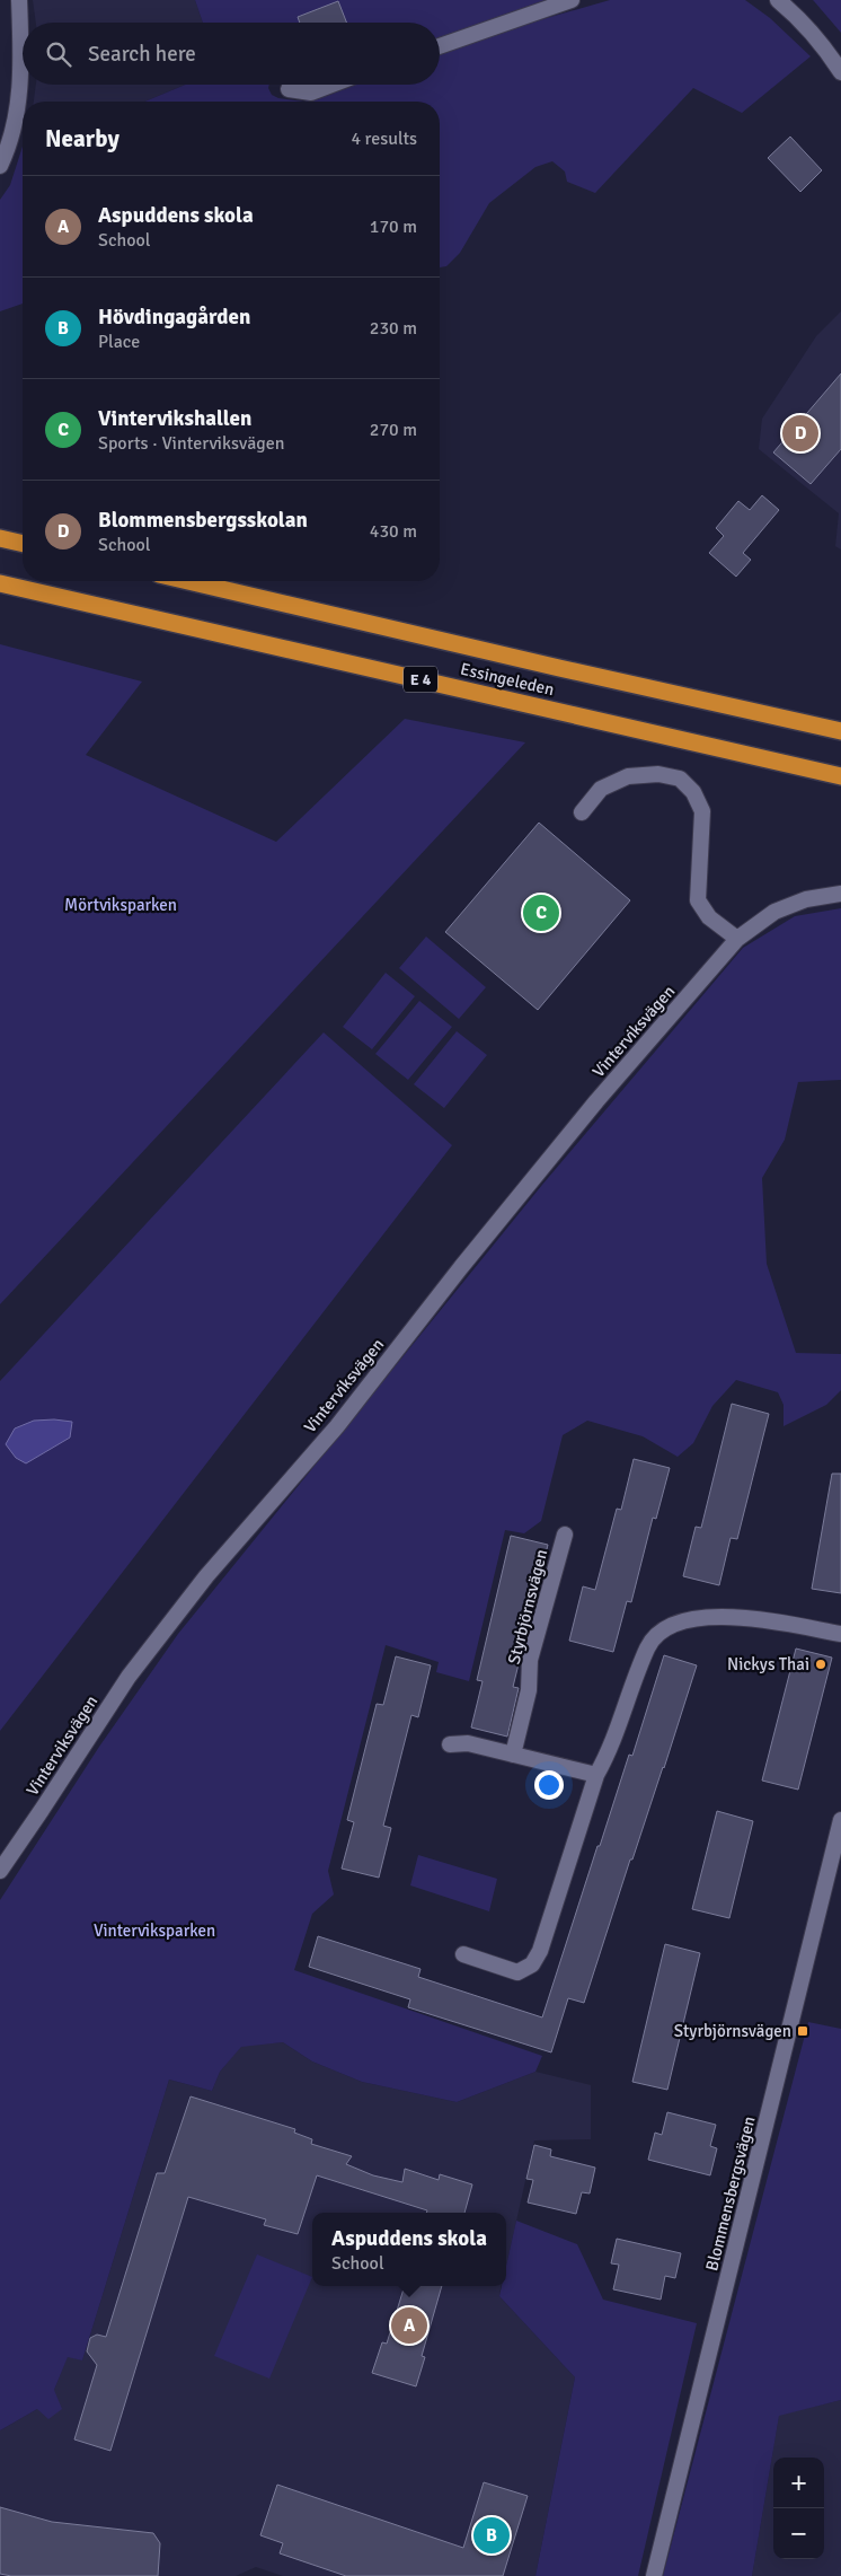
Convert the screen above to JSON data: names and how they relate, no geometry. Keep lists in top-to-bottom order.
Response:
{
  "streets": {
    "highway": ["E 4", "Essingeleden"],
    "street": ["Vinterviksvägen", "Styrbjörnsvägen", "Blommensbergsvägen"]
  },
  "parks": ["Mörtviksparken", "Vinterviksparken"],
  "places": {
    "other": ["Nickys Thai"],
    "transit": ["Styrbjörnsvägen"]
  },
  "page": {
    "search": "Search here",
    "heading": ["Nearby", "4 results"],
    "list": [
      {
        "mark": "A",
        "name": "Aspuddens skola",
        "note": "School",
        "value": "170 m"
      },
      {
        "mark": "B",
        "name": "Hövdingagården",
        "note": "Place",
        "value": "230 m"
      },
      {
        "mark": "C",
        "name": "Vintervikshallen",
        "note": "Sports · Vinterviksvägen",
        "value": "270 m"
      },
      {
        "mark": "D",
        "name": "Blommensbergsskolan",
        "note": "School",
        "value": "430 m"
      }
    ],
    "pins": [
      "D",
      "C",
      "A",
      "B"
    ],
    "popup": ["Aspuddens skola", "School"],
    "map_buttons": ["+", "−"]
  }
}
